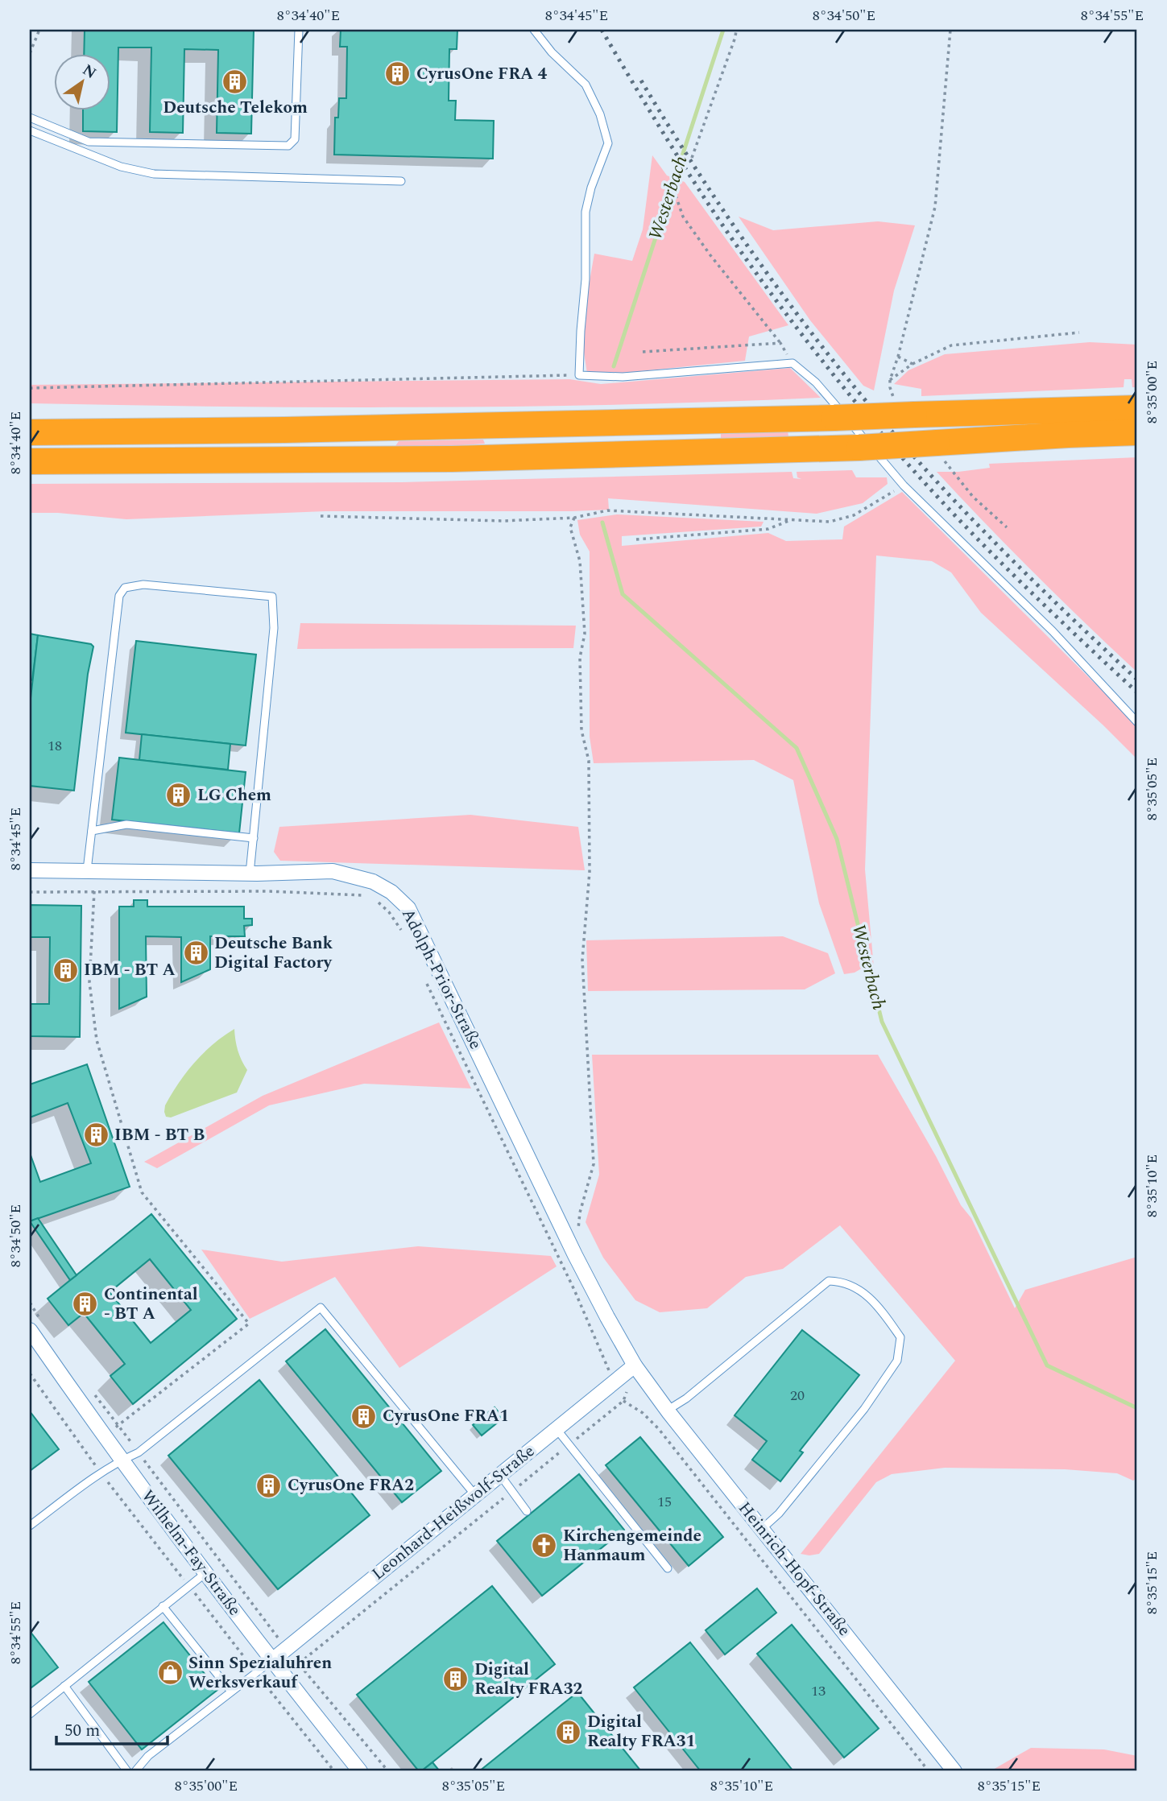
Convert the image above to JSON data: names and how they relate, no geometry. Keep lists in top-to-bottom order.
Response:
{
  "streets": {
    "street": [
      "Adolph-Prior-Straße",
      "Leonhard-Heißwolf-Straße",
      "Wilhelm-Fay-Straße",
      "Heinrich-Hopf-Straße"
    ]
  },
  "crossings": [
    ["Adolph-Prior-Straße", "Leonhard-Heißwolf-Straße"],
    ["Adolph-Prior-Straße", "Heinrich-Hopf-Straße"],
    ["Leonhard-Heißwolf-Straße", "Wilhelm-Fay-Straße"],
    ["Leonhard-Heißwolf-Straße", "Heinrich-Hopf-Straße"]
  ],
  "water": ["Westerbach"],
  "places": {
    "building": [
      "CyrusOne FRA 4",
      "Deutsche Telekom",
      "LG Chem",
      "Deutsche Bank Digital Factory",
      "IBM - BT A",
      "IBM - BT B",
      "Continental - BT A",
      "CyrusOne FRA1",
      "CyrusOne FRA2",
      "Digital Realty FRA32",
      "Digital Realty FRA31"
    ],
    "church": ["Kirchengemeinde Hanmaum"],
    "shop": ["Sinn Spezialuhren Werksverkauf"]
  },
  "house_numbers": [
    "18",
    "20",
    "15",
    "13"
  ],
  "scale_bar": "50 m",
  "north": "top right",
  "coordinates": [
    "8°34'40\"E",
    "8°34'45\"E",
    "8°34'50\"E",
    "8°34'55\"E",
    "8°35'00\"E",
    "8°35'05\"E",
    "8°35'10\"E",
    "8°35'15\"E"
  ]
}
